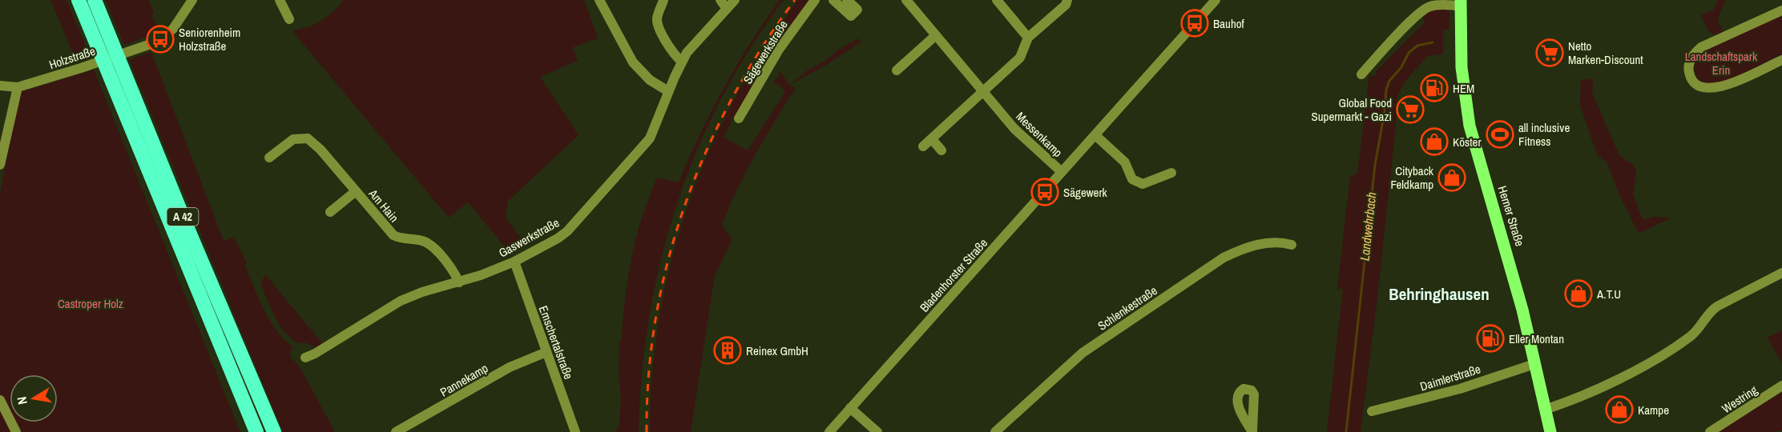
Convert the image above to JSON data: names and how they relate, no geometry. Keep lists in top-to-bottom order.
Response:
{
  "streets": {
    "highway": ["A 42"],
    "main road": ["Herner Straße"],
    "street": [
      "Sägewerkstraße",
      "Holzstraße",
      "Messenkamp",
      "Am Hain",
      "Gaswerkstraße",
      "Bladenhorster Straße",
      "Schlenkestraße",
      "Emschertalstraße",
      "Daimlerstraße",
      "Pannekamp",
      "Westring"
    ]
  },
  "crossings": [
    ["Messenkamp", "Bladenhorster Straße"],
    ["Am Hain", "Gaswerkstraße"],
    ["Herner Straße", "Daimlerstraße"],
    ["Gaswerkstraße", "Emschertalstraße"],
    ["Emschertalstraße", "Pannekamp"]
  ],
  "districts": ["Behringhausen"],
  "water": ["Landwehrbach"],
  "parks": ["Landschaftspark Erin", "Castroper Holz"],
  "places": {
    "bus stop": ["Bauhof", "Seniorenheim Holzstraße", "Sägewerk"],
    "supermarket": ["Netto Marken-Discount", "Global Food Supermarkt - Gazi"],
    "fuel station": ["HEM", "Eller Montan"],
    "sports": ["all inclusive Fitness"],
    "shop": [
      "Köster",
      "Cityback Feldkamp",
      "A.T.U",
      "Kampe"
    ],
    "building": ["Reinex GmbH"]
  },
  "north": "left"
}
